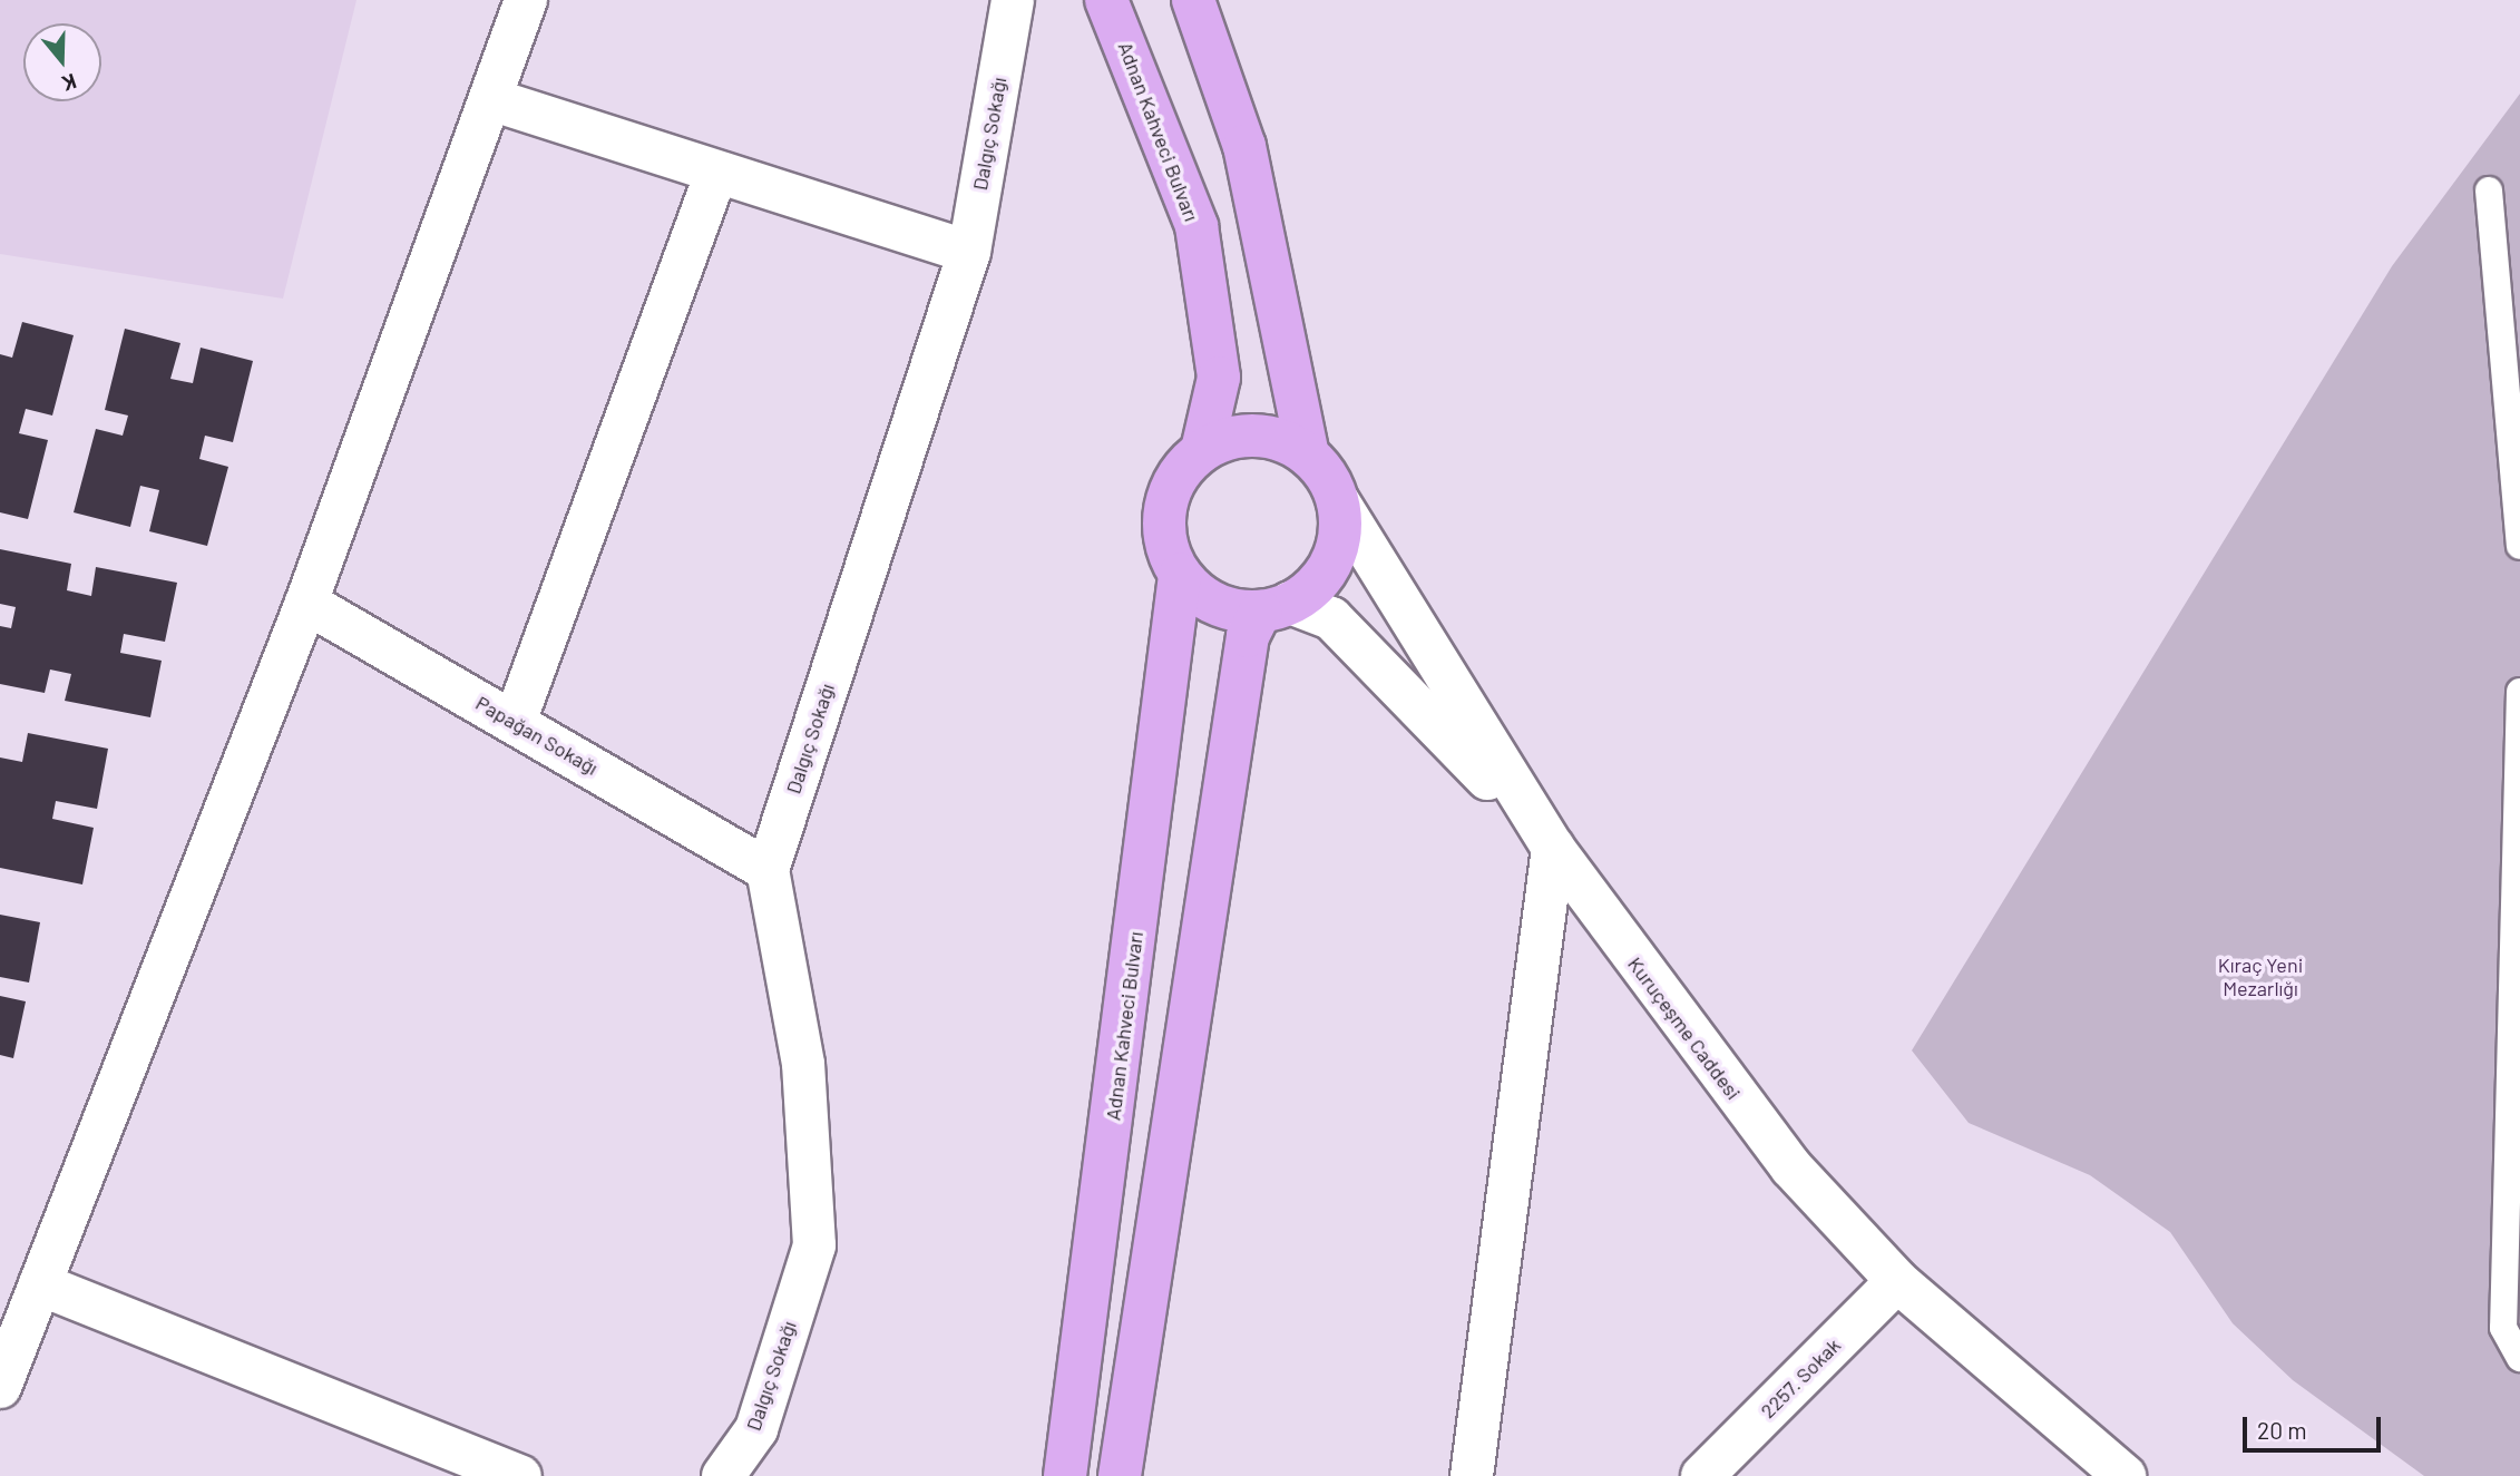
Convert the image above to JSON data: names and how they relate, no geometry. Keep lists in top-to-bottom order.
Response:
{
  "streets": {
    "main road": ["Adnan Kahveci Bulvarı"],
    "street": [
      "Dalgıç Sokağı",
      "Papağan Sokağı",
      "Kuruçeşme Caddesi",
      "2257. Sokak"
    ]
  },
  "crossings": [
    ["Adnan Kahveci Bulvarı", "Kuruçeşme Caddesi"],
    ["Dalgıç Sokağı", "Papağan Sokağı"],
    ["Kuruçeşme Caddesi", "2257. Sokak"]
  ],
  "parks": ["Kıraç Yeni Mezarlığı"],
  "scale_bar": "20 m",
  "north": "bottom"
}
